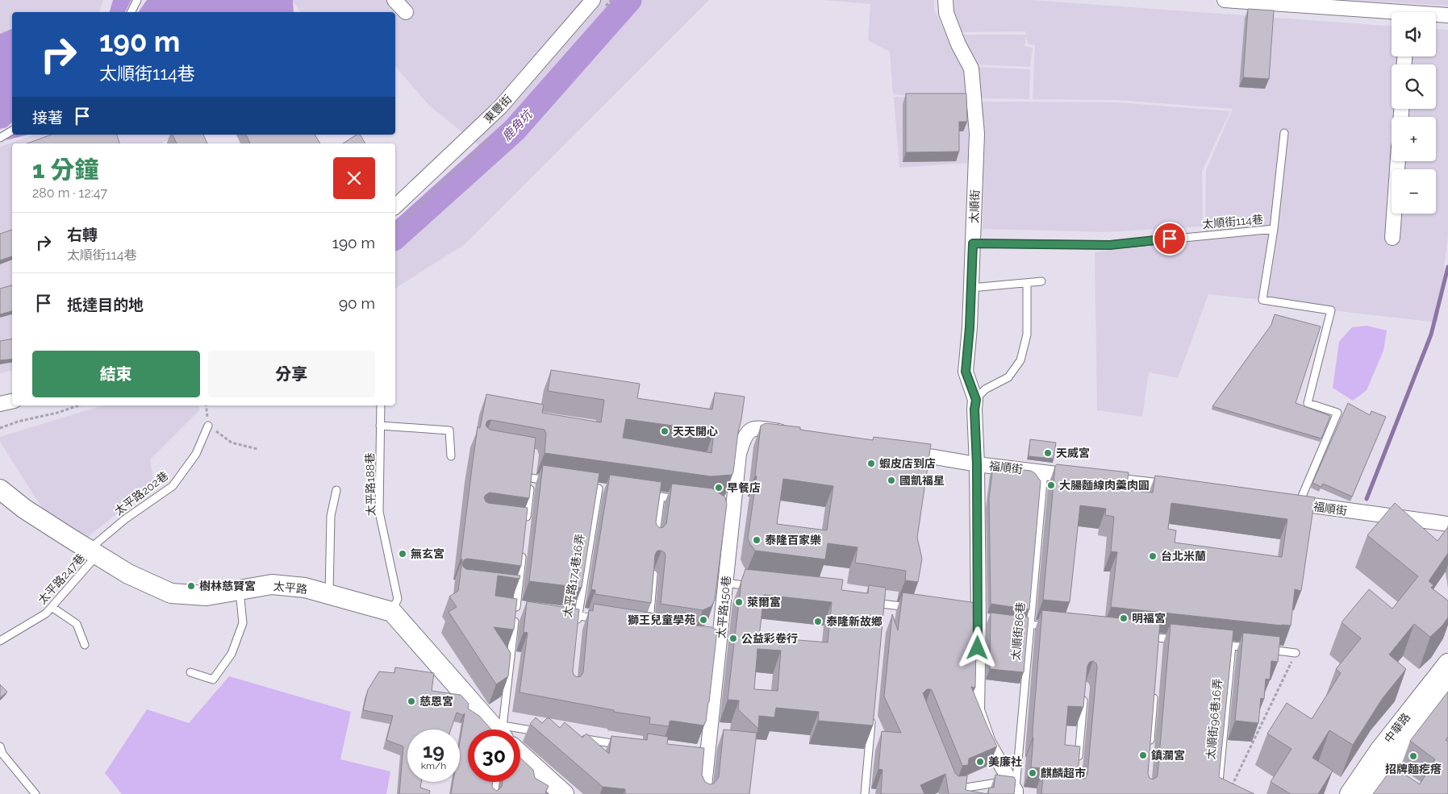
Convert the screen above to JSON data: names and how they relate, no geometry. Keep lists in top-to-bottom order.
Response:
{
  "streets": {
    "street": [
      "東豐街",
      "太順街",
      "福順街",
      "太平路",
      "太平路150巷",
      "中華路"
    ],
    "lane": [
      "太順街114巷",
      "太平路188巷",
      "太平路202巷",
      "太平路174巷16弄",
      "太平路247巷",
      "太順街86巷",
      "太順街96巷16弄"
    ]
  },
  "crossings": [
    ["太順街", "太順街114巷"],
    ["太順街", "福順街"],
    ["太順街", "太順街86巷"],
    ["太順街114巷", "福順街"],
    ["福順街", "太順街86巷"],
    ["太平路188巷", "太平路"],
    ["太平路202巷", "太平路247巷"],
    ["太平路202巷", "太平路"],
    ["太平路247巷", "太平路"]
  ],
  "water": ["鹿角坑"],
  "places": [
    "天天開心",
    "天威宮",
    "蝦皮店到店",
    "國凱福星",
    "大腸麵線肉羹肉圓",
    "早餐店",
    "泰隆百家樂",
    "無玄宮",
    "台北米蘭",
    "樹林慈賢宮",
    "萊爾富",
    "明福宮",
    "獅王兒童學苑",
    "泰隆新故鄉",
    "公益彩卷行",
    "慈恩宮",
    "鎮瀾宮",
    "招牌麵疙瘩",
    "美廉社",
    "麒麟超市"
  ],
  "page": {
    "map_buttons": ["+", "−"],
    "turn": ["190 m", "太順街114巷"],
    "then": "接著",
    "heading": ["1 分鐘", "280 m · 12:47"],
    "list": [
      {
        "name": "右轉",
        "note": "太順街114巷",
        "value": "190 m"
      },
      {
        "name": "抵達目的地",
        "value": "90 m"
      }
    ],
    "buttons": ["結束", "分享"],
    "speed": "19 km/h",
    "limit": "30"
  }
}
